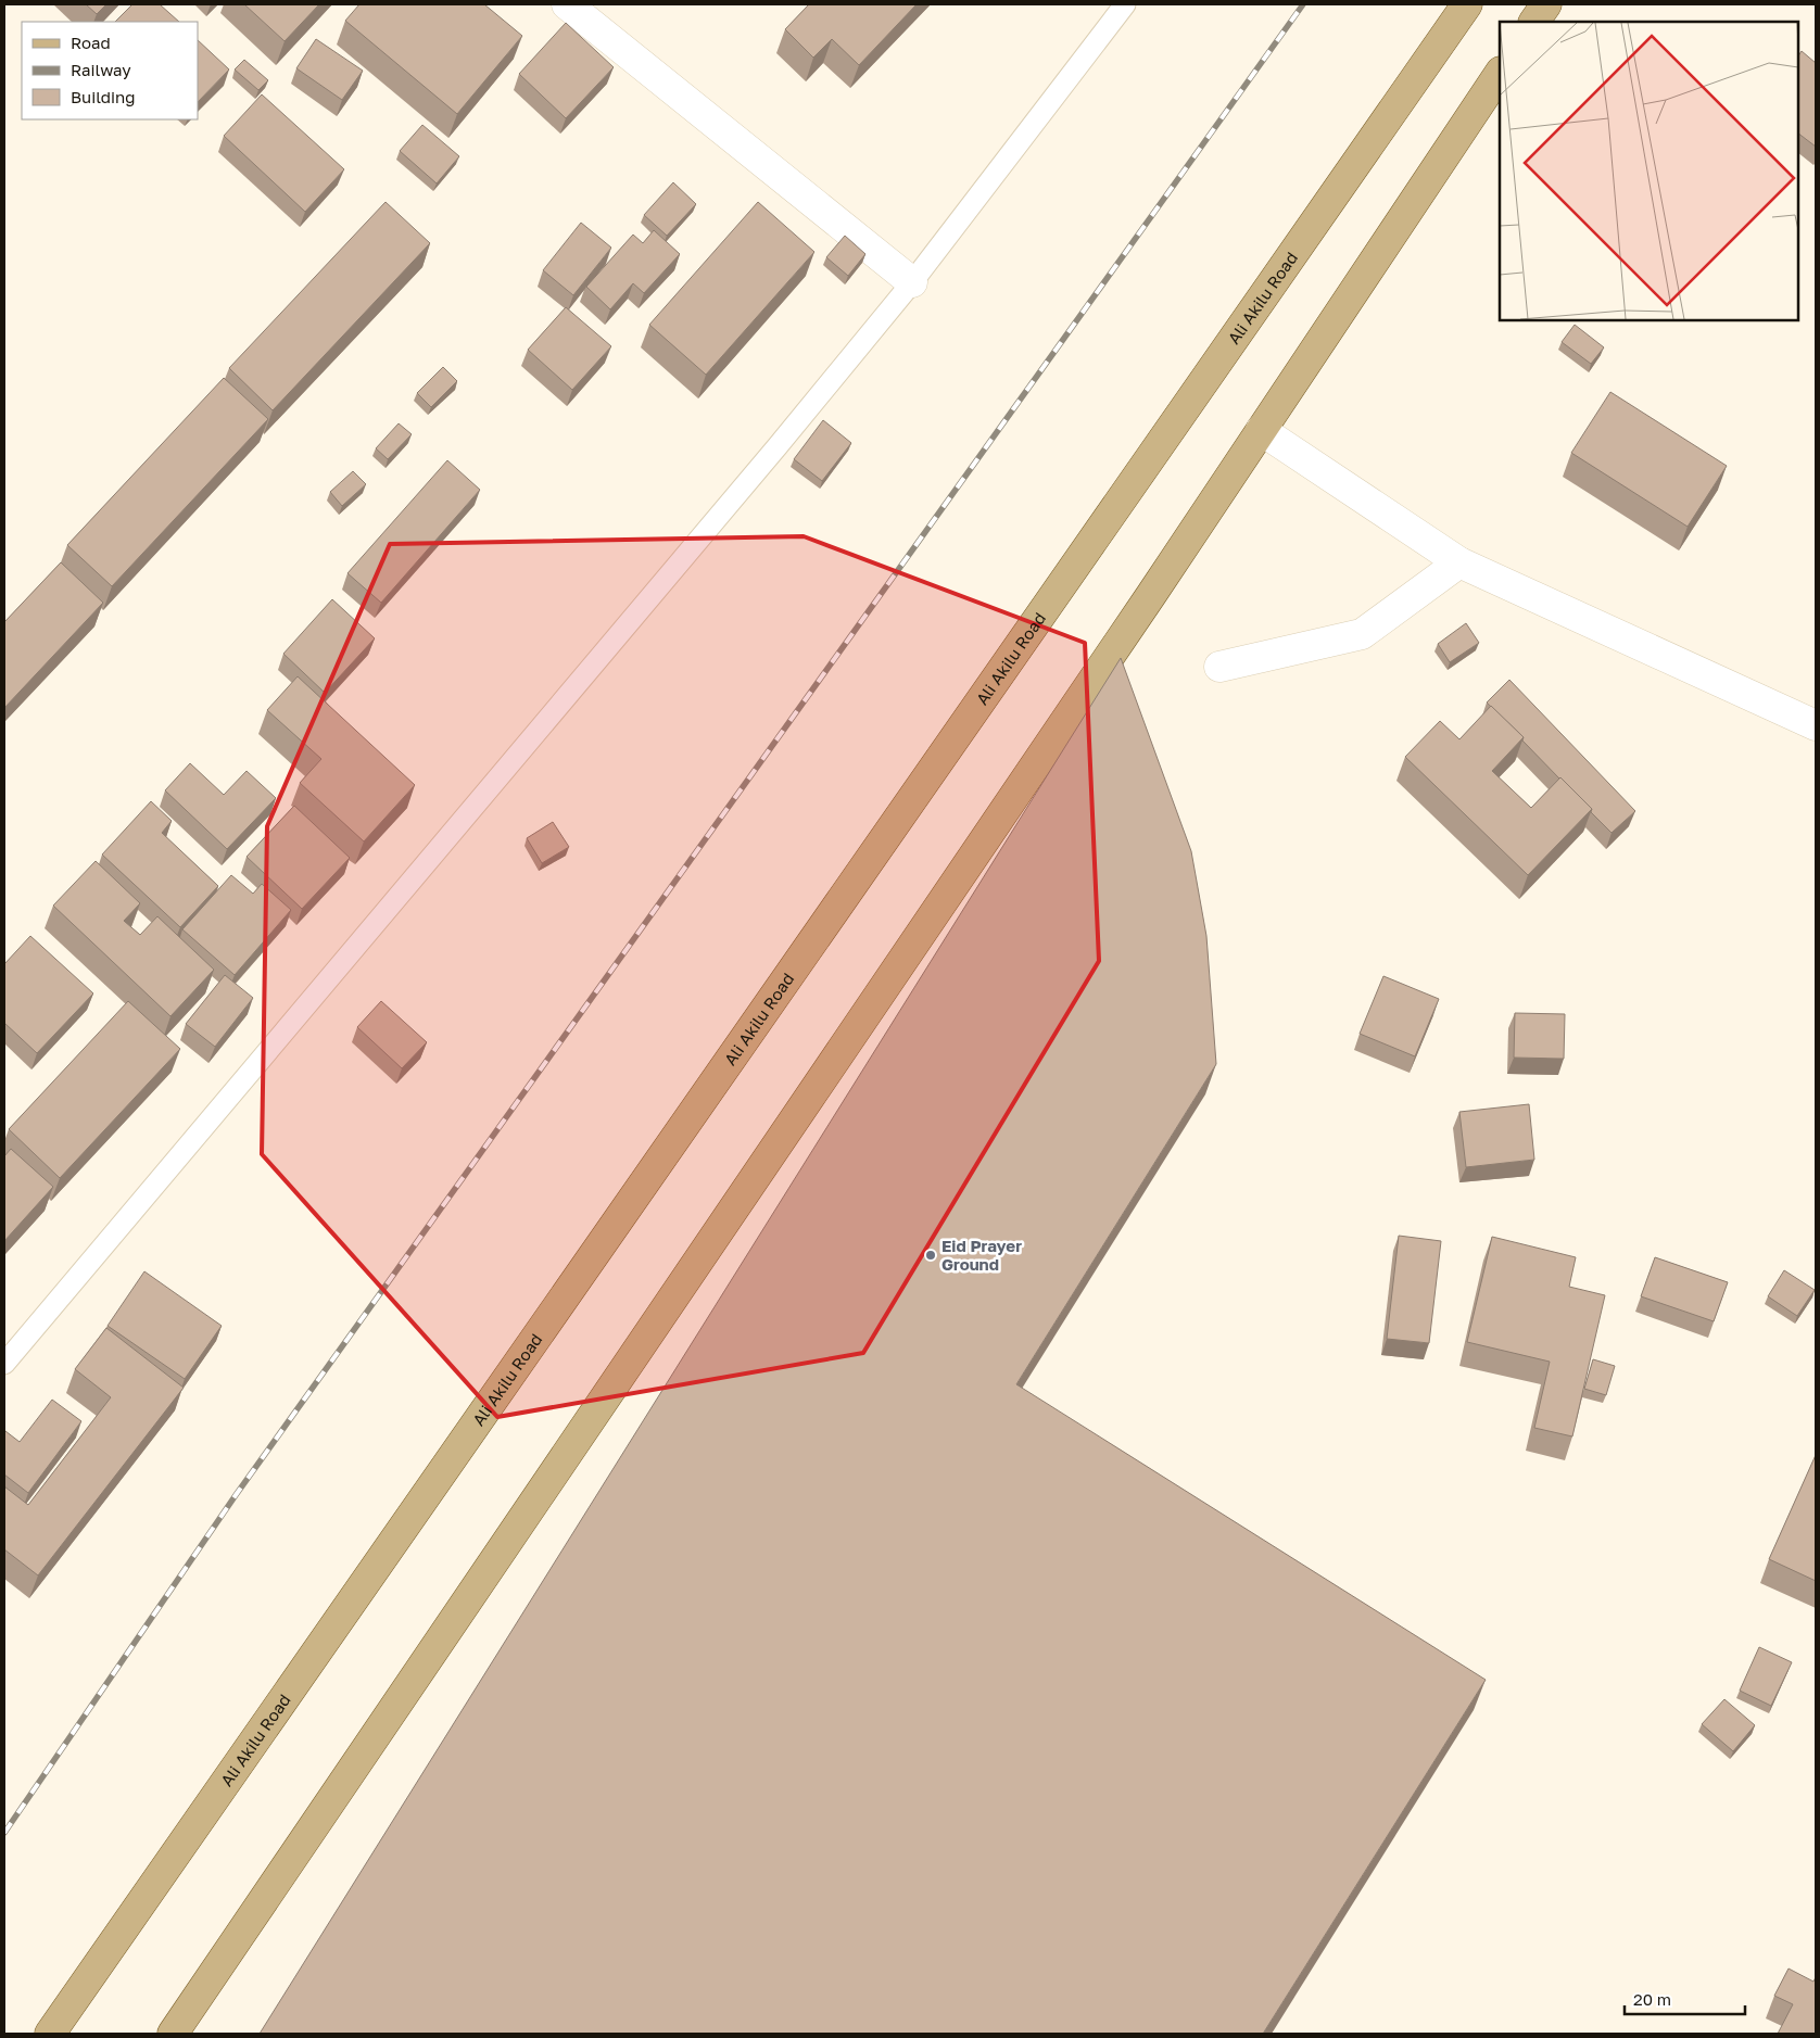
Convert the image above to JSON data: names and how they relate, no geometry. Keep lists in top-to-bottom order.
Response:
{
  "streets": {
    "main road": ["Ali Akilu Road"]
  },
  "places": ["Eid Prayer Ground"],
  "legend": ["Road", "Railway", "Building"],
  "scale_bar": "20 m"
}
